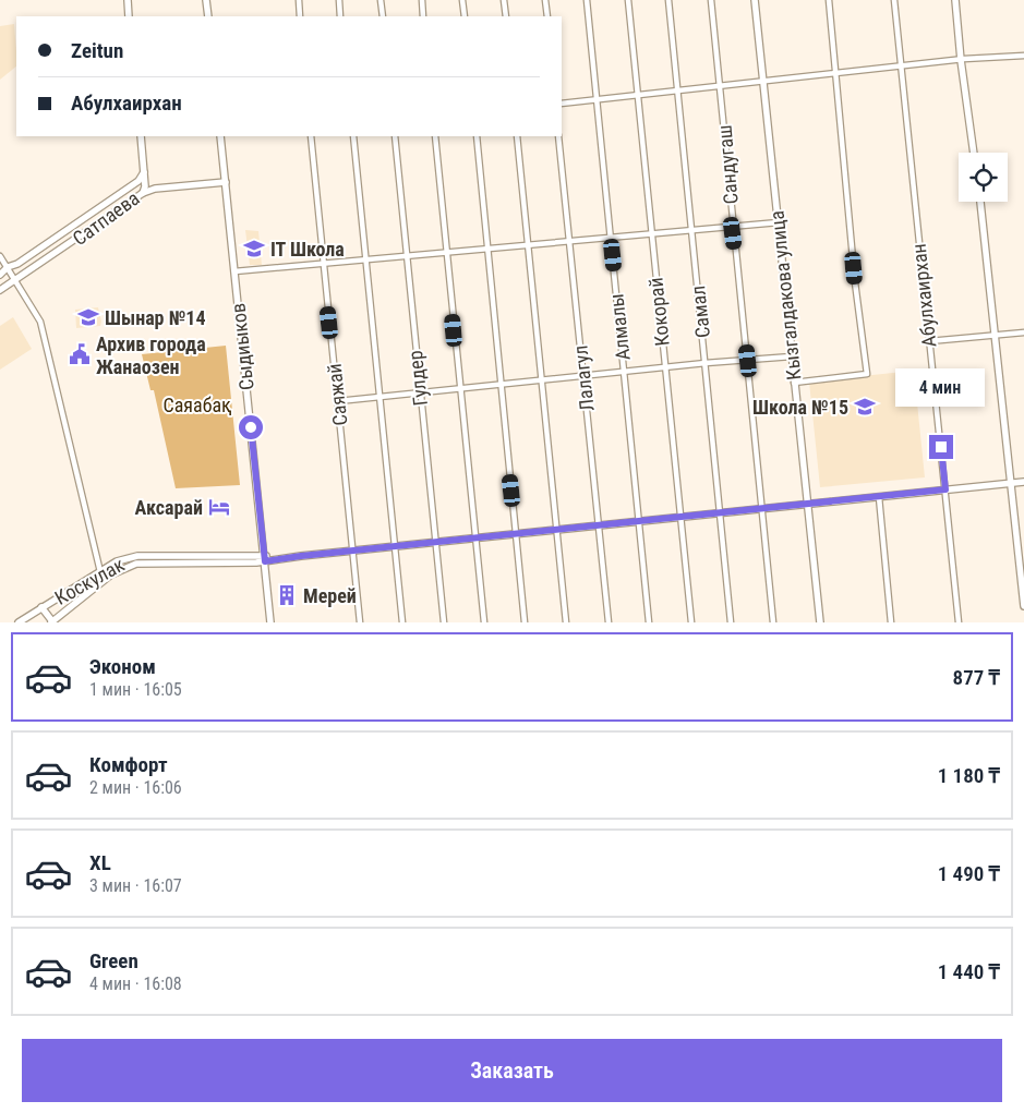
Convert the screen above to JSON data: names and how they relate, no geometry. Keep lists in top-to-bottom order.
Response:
{
  "streets": {
    "street": [
      "Сандугаш",
      "Сатпаева",
      "Кызгалдакова улица",
      "Абулхаирхан",
      "Кокорай",
      "Самал",
      "Алмалы",
      "Сыдиыков",
      "Гулдер",
      "Лалагул",
      "Саяжай",
      "Коскулак"
    ]
  },
  "crossings": [
    ["Сыдиыков", "Коскулак"]
  ],
  "parks": ["Саяабақ"],
  "places": {
    "school or university": ["IT Школа", "Шынар №14", "Школа №15"],
    "public building": ["Архив города Жанаозен"],
    "hotel": ["Аксарай"],
    "building": ["Мерей"]
  },
  "page": {
    "banner": ["Zeitun", "Абулхаирхан"],
    "bubble": "4 мин",
    "list": [
      {
        "name": "Эконом",
        "note": "1 мин · 16:05",
        "value": "877 ₸"
      },
      {
        "name": "Комфорт",
        "note": "2 мин · 16:06",
        "value": "1 180 ₸"
      },
      {
        "name": "XL",
        "note": "3 мин · 16:07",
        "value": "1 490 ₸"
      },
      {
        "name": "Green",
        "note": "4 мин · 16:08",
        "value": "1 440 ₸"
      }
    ],
    "buttons": "Заказать"
  }
}
